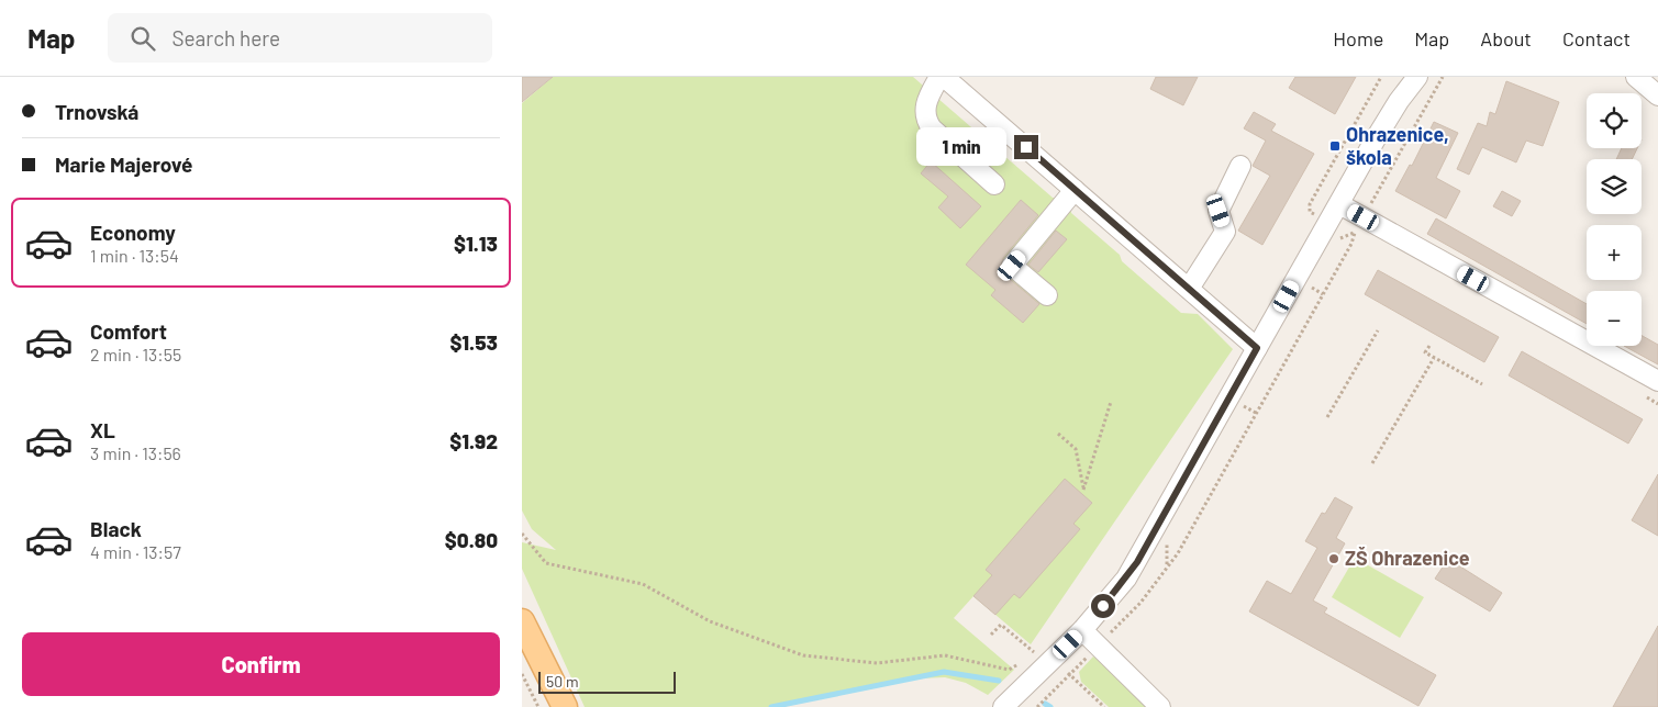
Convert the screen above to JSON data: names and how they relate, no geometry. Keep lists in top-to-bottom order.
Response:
{
  "places": {
    "transit": ["Ohrazenice, škola"],
    "other": ["ZŠ Ohrazenice"]
  },
  "scale_bar": "50 m",
  "page": {
    "header": "Map",
    "search": "Search here",
    "nav": [
      "Home",
      "Map",
      "About",
      "Contact"
    ],
    "banner": ["Trnovská", "Marie Majerové"],
    "map_buttons": ["+", "−"],
    "bubble": "1 min",
    "list": [
      {
        "name": "Economy",
        "note": "1 min · 13:54",
        "value": "$1.13"
      },
      {
        "name": "Comfort",
        "note": "2 min · 13:55",
        "value": "$1.53"
      },
      {
        "name": "XL",
        "note": "3 min · 13:56",
        "value": "$1.92"
      },
      {
        "name": "Black",
        "note": "4 min · 13:57",
        "value": "$0.80"
      }
    ],
    "buttons": "Confirm",
    "scale": "50 m"
  }
}
